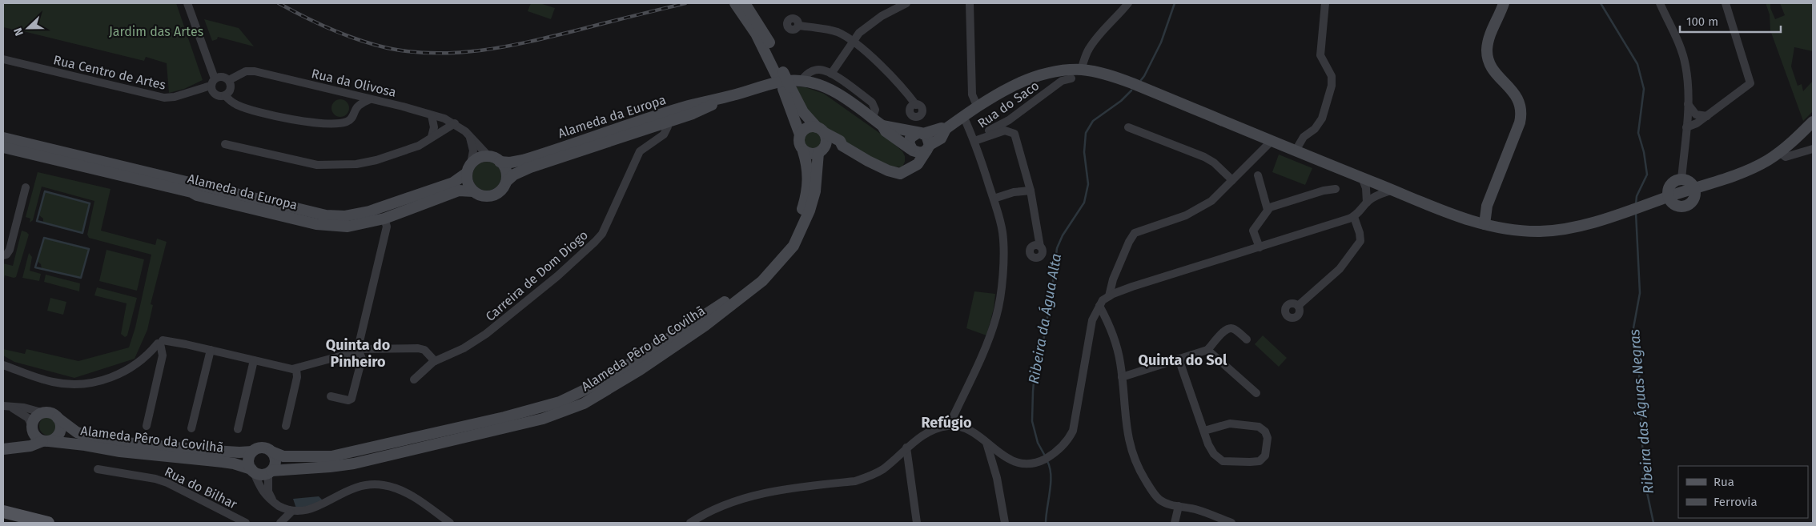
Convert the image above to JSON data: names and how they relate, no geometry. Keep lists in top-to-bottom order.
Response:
{
  "streets": {
    "main road": ["Alameda da Europa", "Alameda Pêro da Covilhã"],
    "street": [
      "Rua Centro de Artes",
      "Rua da Olivosa",
      "Rua do Saco",
      "Carreira de Dom Diogo",
      "Rua do Bilhar"
    ]
  },
  "crossings": [
    ["Rua Centro de Artes", "Rua da Olivosa"],
    ["Rua da Olivosa", "Alameda da Europa"],
    ["Alameda da Europa", "Carreira de Dom Diogo"]
  ],
  "districts": ["Quinta do Pinheiro", "Quinta do Sol", "Refúgio"],
  "water": ["Ribeira da Água Alta", "Ribeira das Águas Negras"],
  "parks": ["Jardim das Artes"],
  "legend": ["Rua", "Ferrovia"],
  "scale_bar": "100 m",
  "north": "left"
}
